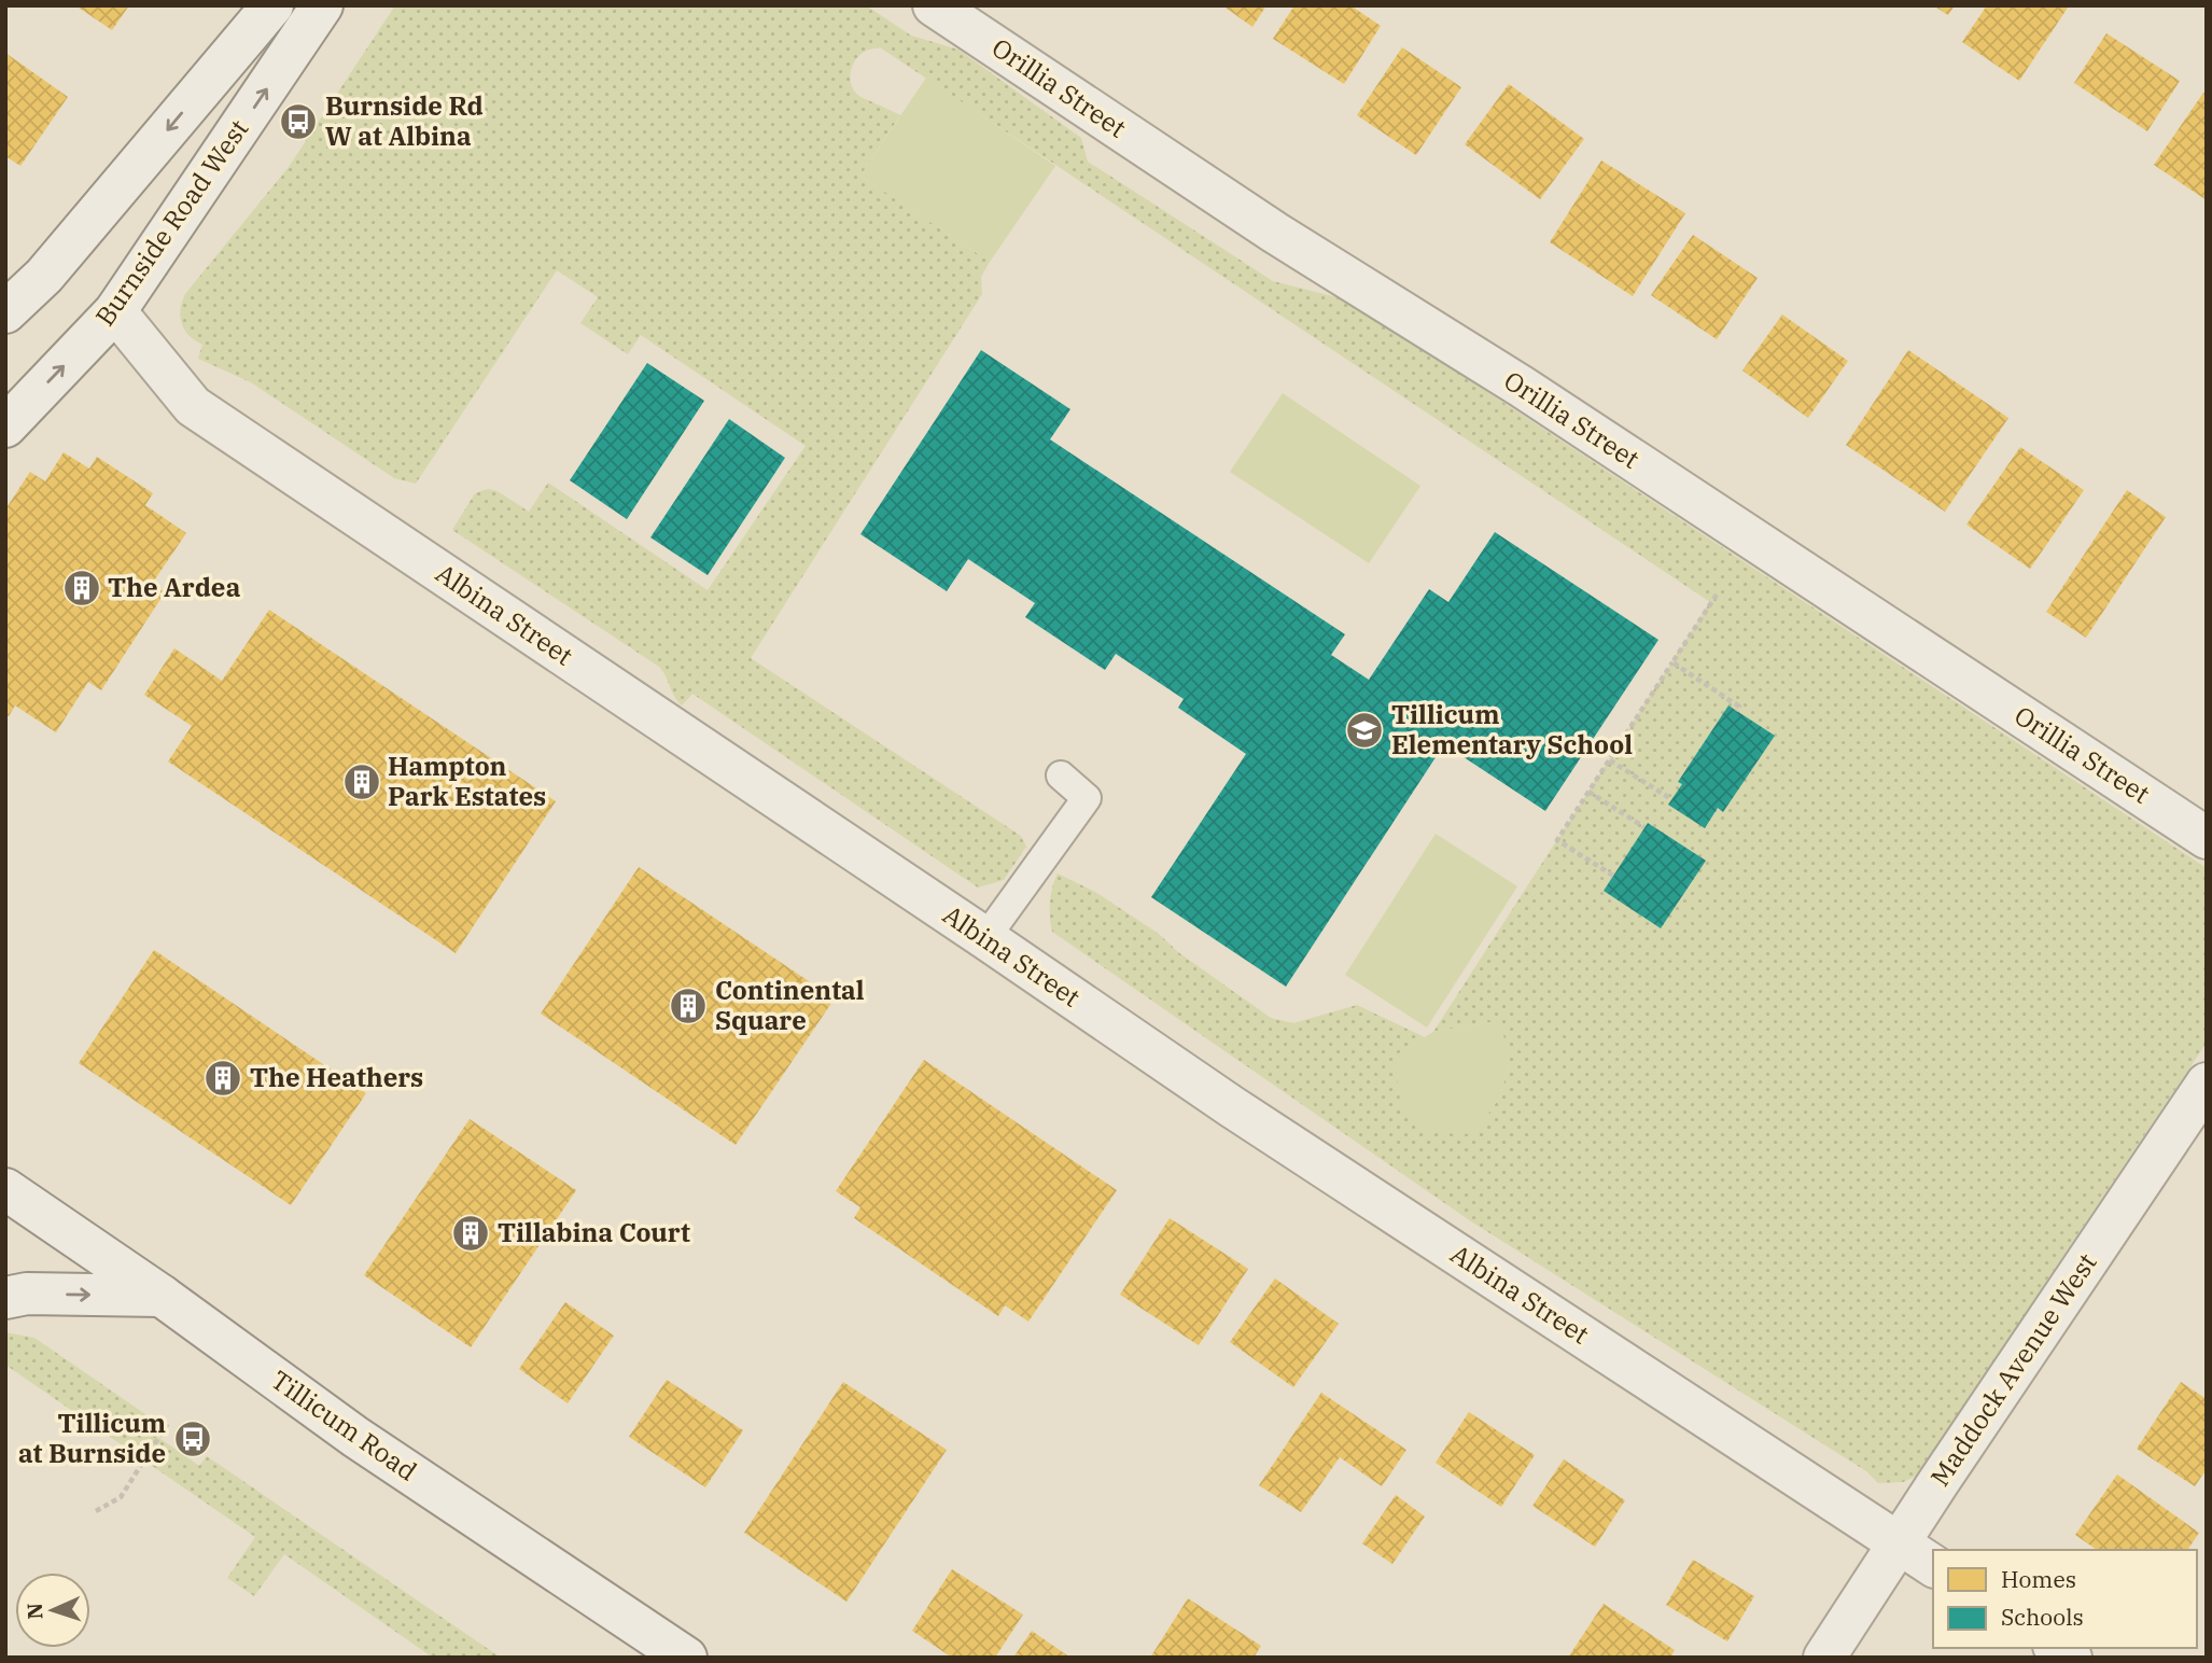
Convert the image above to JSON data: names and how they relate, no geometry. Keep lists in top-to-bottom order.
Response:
{
  "streets": {
    "street": [
      "Orillia Street",
      "Burnside Road West",
      "Albina Street",
      "Maddock Avenue West",
      "Tillicum Road"
    ]
  },
  "crossings": [
    ["Burnside Road West", "Albina Street"],
    ["Albina Street", "Maddock Avenue West"]
  ],
  "places": {
    "bus stop": ["Burnside Rd W at Albina", "Tillicum at Burnside"],
    "building": [
      "The Ardea",
      "Hampton Park Estates",
      "Continental Square",
      "The Heathers",
      "Tillabina Court"
    ],
    "school or university": ["Tillicum Elementary School"]
  },
  "legend": ["Homes", "Schools"],
  "north": "left"
}
